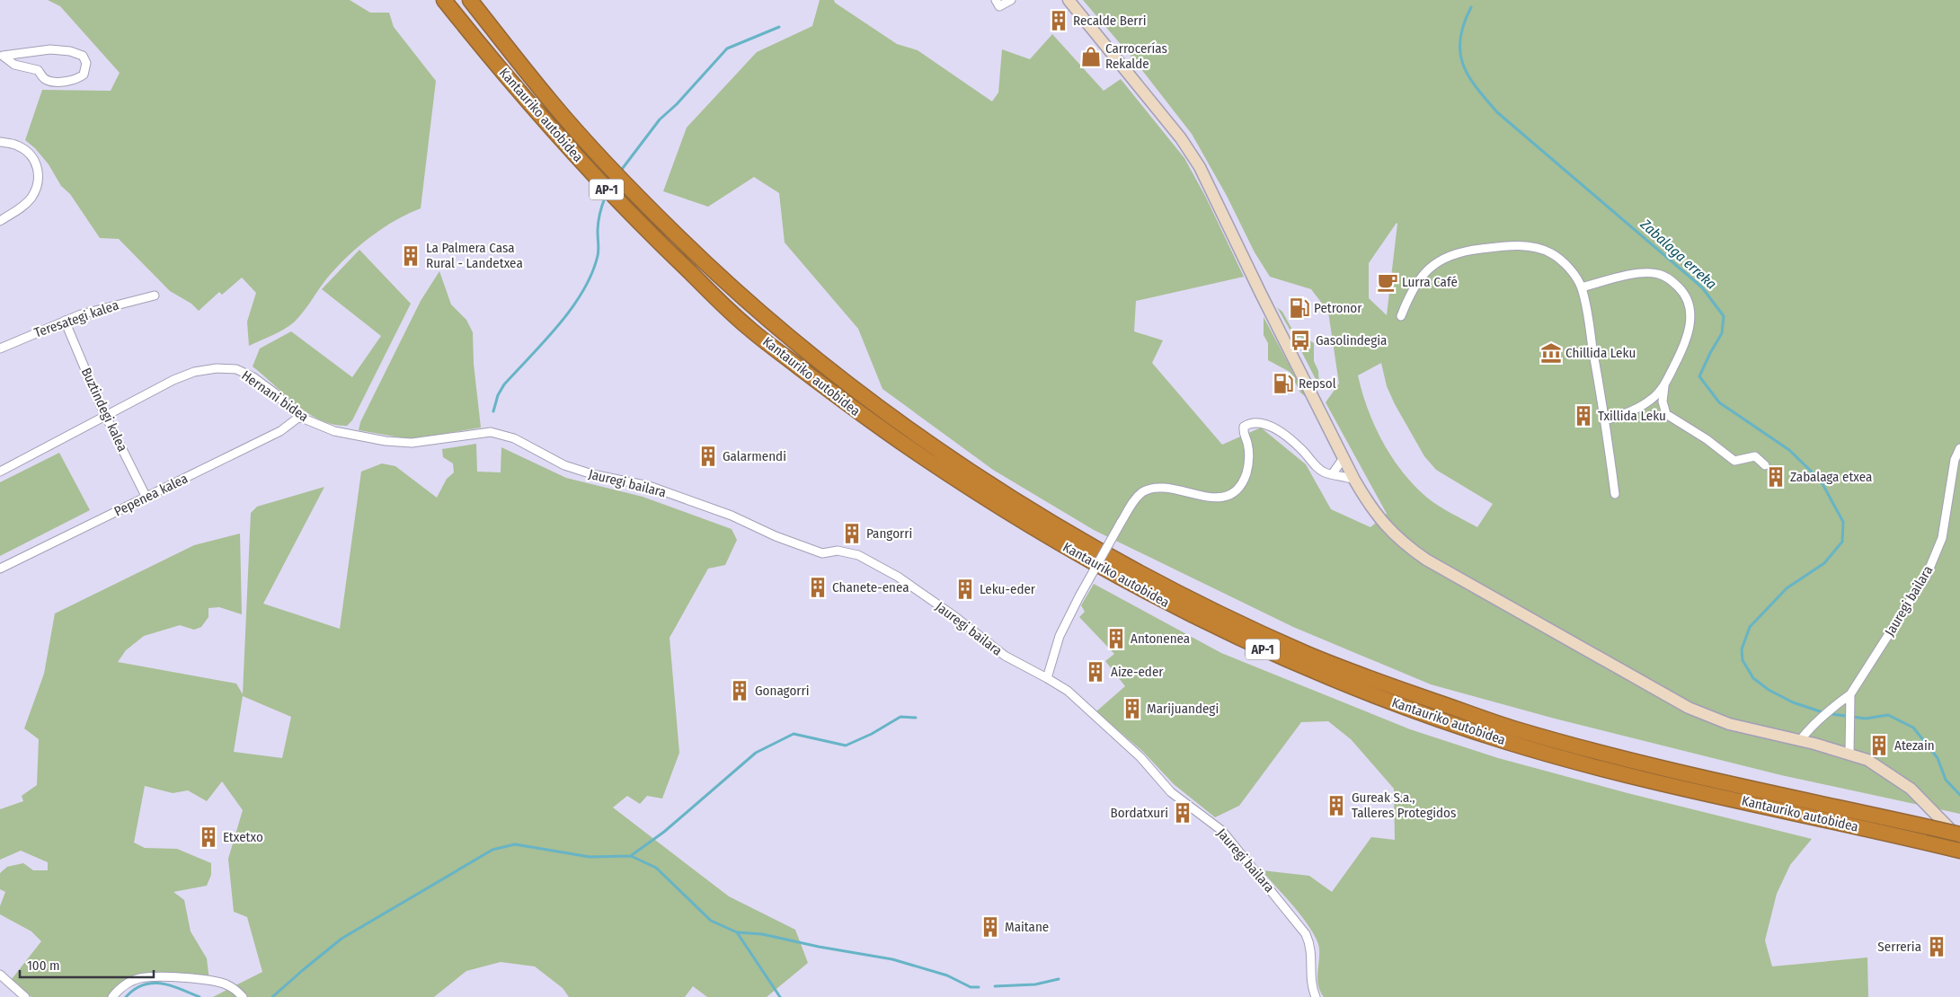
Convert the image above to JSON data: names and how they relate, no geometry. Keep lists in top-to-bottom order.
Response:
{
  "streets": {
    "highway": ["Kantauriko autobidea", "AP-1"],
    "street": [
      "Teresategi kalea",
      "Hernani bidea",
      "Buztindegi kalea",
      "Jauregi bailara",
      "Pepenea kalea"
    ]
  },
  "crossings": [
    ["Teresategi kalea", "Buztindegi kalea"],
    ["Hernani bidea", "Buztindegi kalea"],
    ["Hernani bidea", "Jauregi bailara"],
    ["Hernani bidea", "Pepenea kalea"],
    ["Buztindegi kalea", "Pepenea kalea"]
  ],
  "water": ["Zabalaga erreka"],
  "places": {
    "building": [
      "Recalde Berri",
      "La Palmera Casa Rural - Landetxea",
      "Txillida Leku",
      "Galarmendi",
      "Zabalaga etxea",
      "Pangorri",
      "Chanete-enea",
      "Leku-eder",
      "Antonenea",
      "Aize-eder",
      "Gonagorri",
      "Marijuandegi",
      "Atezain",
      "Gureak S.a., Talleres Protegidos",
      "Bordatxuri",
      "Etxetxo",
      "Maitane",
      "Serreria"
    ],
    "shop": ["Carrocerías Rekalde"],
    "cafe": ["Lurra Café"],
    "fuel station": ["Petronor", "Repsol"],
    "bus stop": ["Gasolindegia"],
    "museum": ["Chillida Leku"]
  },
  "scale_bar": "100 m"
}
